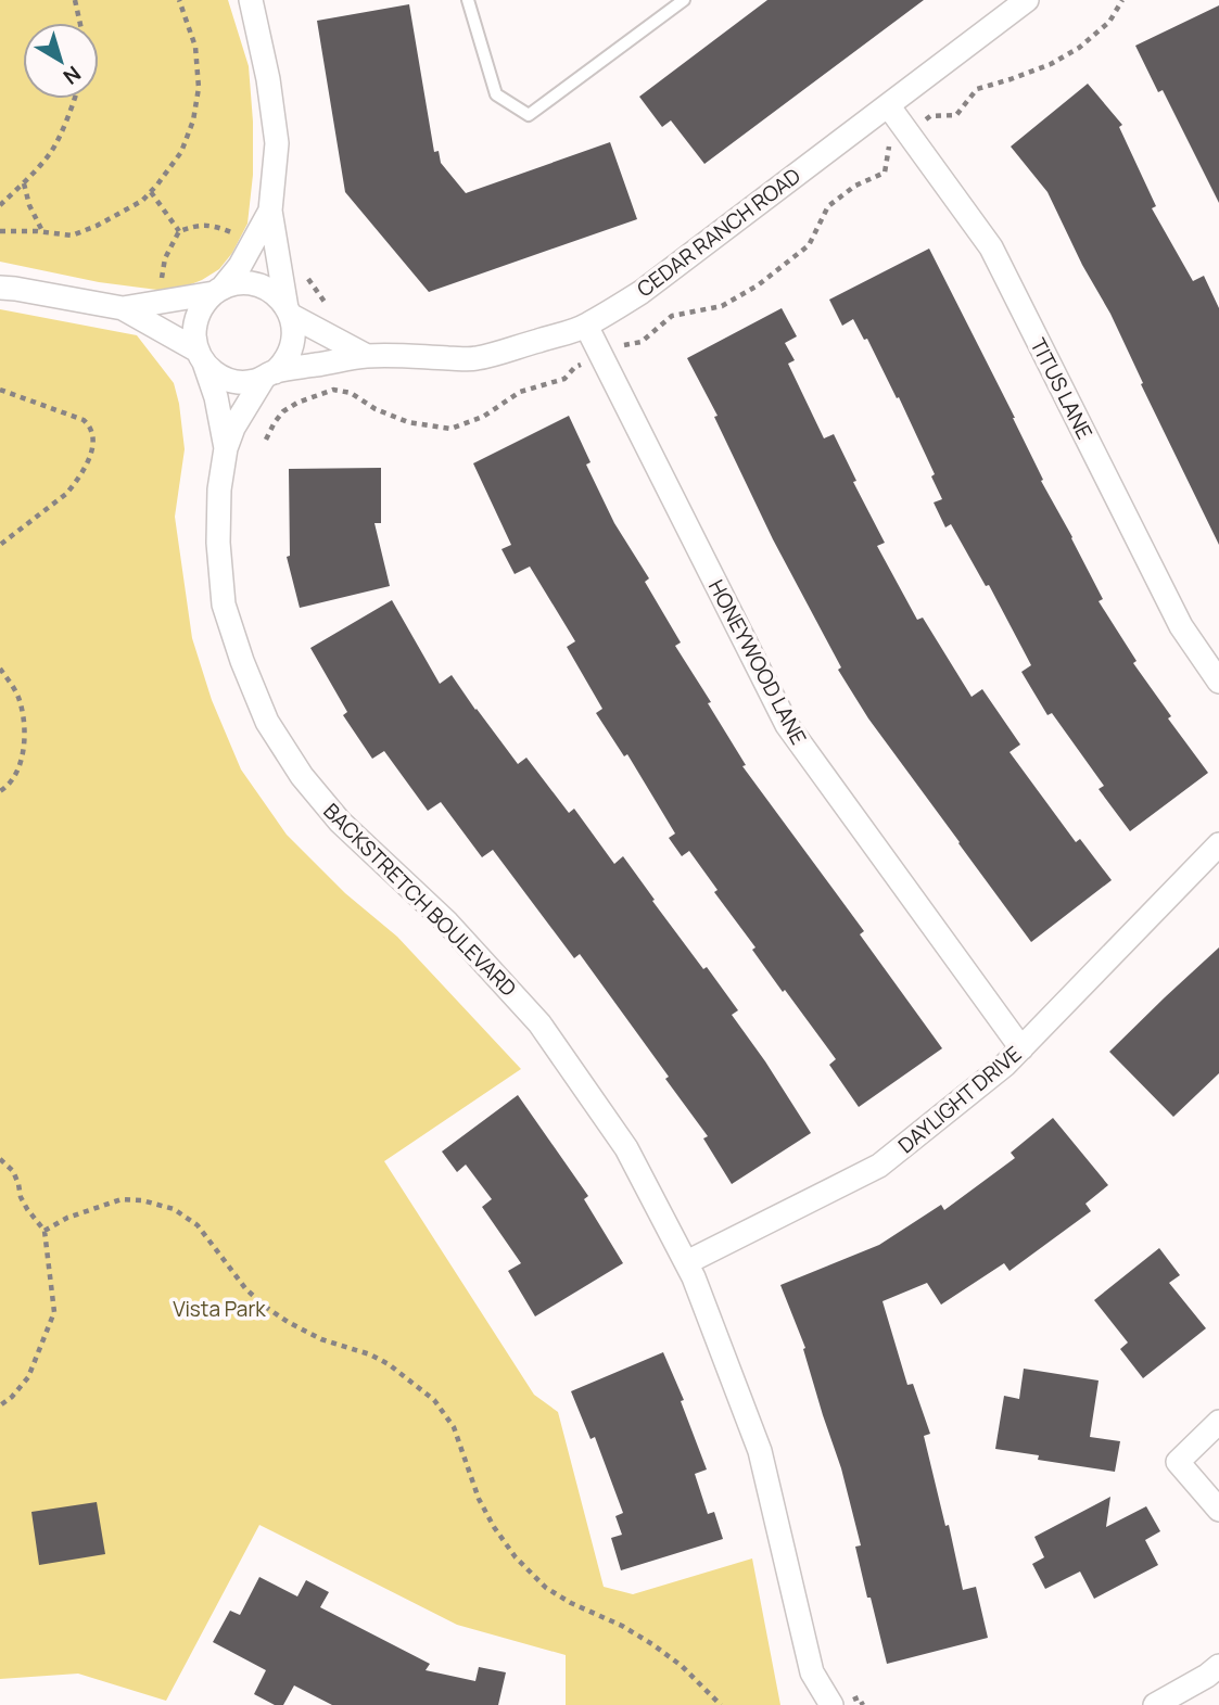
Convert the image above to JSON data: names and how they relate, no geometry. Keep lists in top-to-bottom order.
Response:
{
  "streets": {
    "street": [
      "CEDAR RANCH ROAD",
      "TITUS LANE",
      "HONEYWOOD LANE",
      "BACKSTRETCH BOULEVARD",
      "DAYLIGHT DRIVE"
    ]
  },
  "crossings": [
    ["CEDAR RANCH ROAD", "TITUS LANE"],
    ["CEDAR RANCH ROAD", "HONEYWOOD LANE"],
    ["CEDAR RANCH ROAD", "BACKSTRETCH BOULEVARD"],
    ["HONEYWOOD LANE", "DAYLIGHT DRIVE"],
    ["BACKSTRETCH BOULEVARD", "DAYLIGHT DRIVE"]
  ],
  "parks": ["Vista Park"],
  "north": "bottom right"
}
